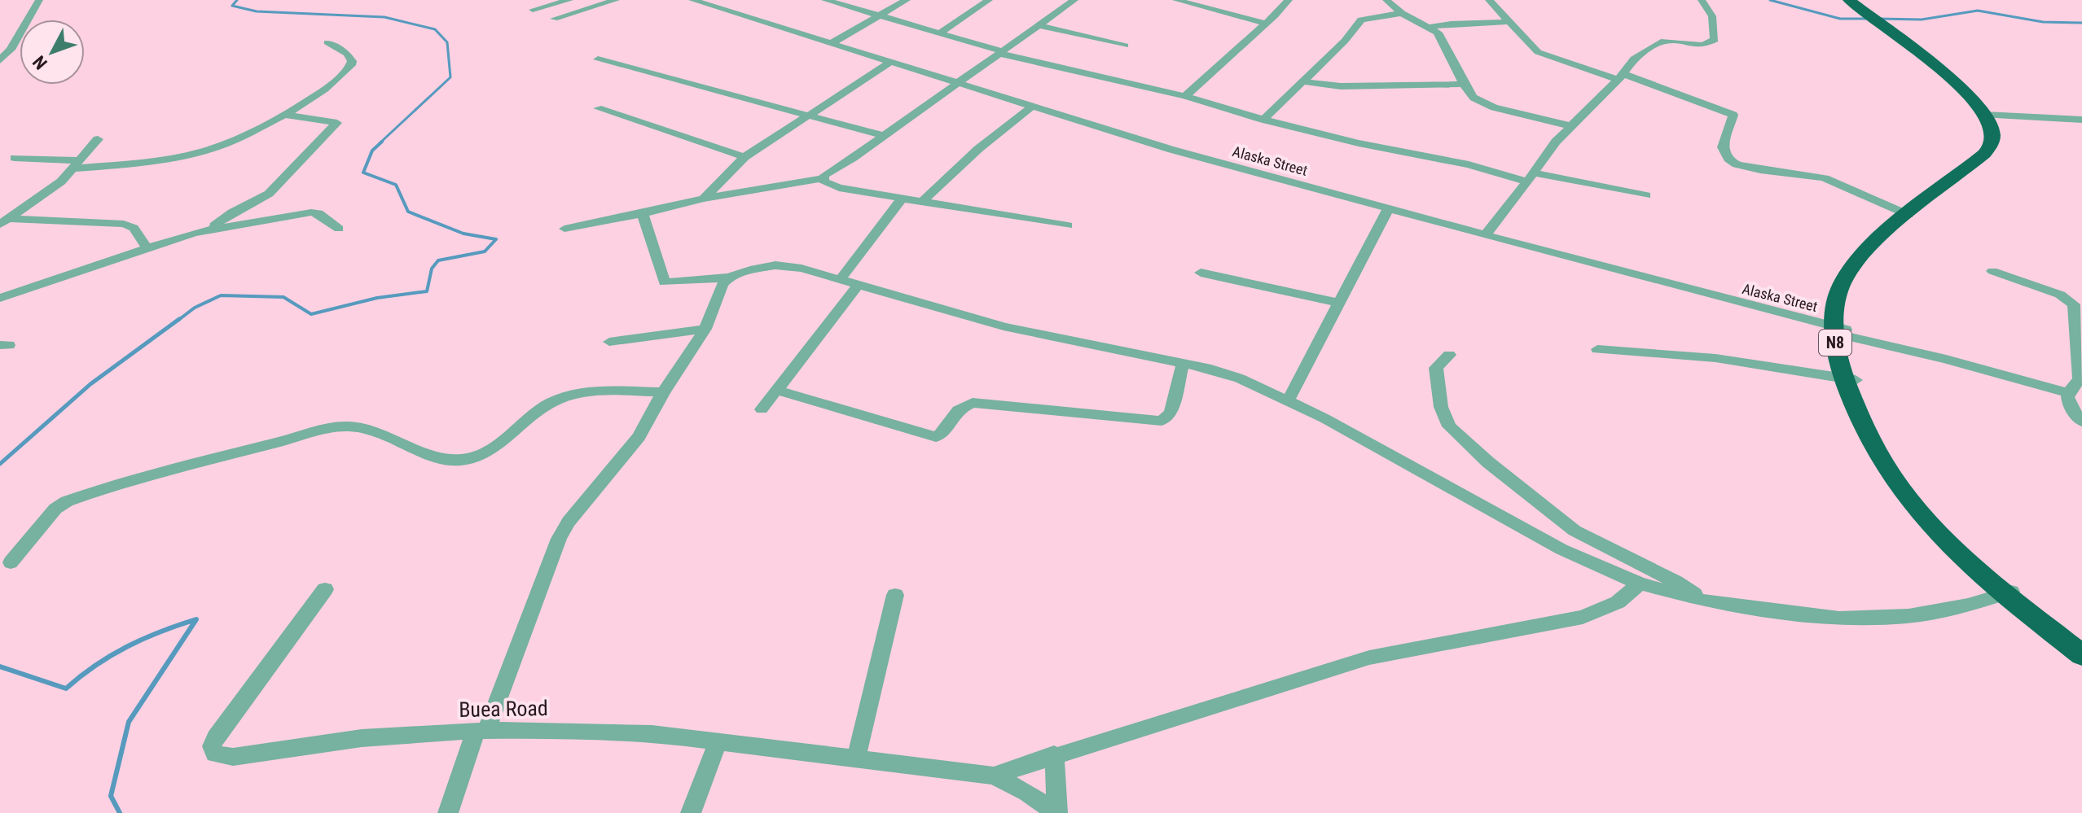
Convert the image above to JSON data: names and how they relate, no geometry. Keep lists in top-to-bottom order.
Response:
{
  "streets": {
    "highway": ["N8"],
    "street": ["Alaska Street", "Buea Road"]
  },
  "crossings": [
    ["Alaska Street", "N8"]
  ],
  "north": "bottom left"
}
